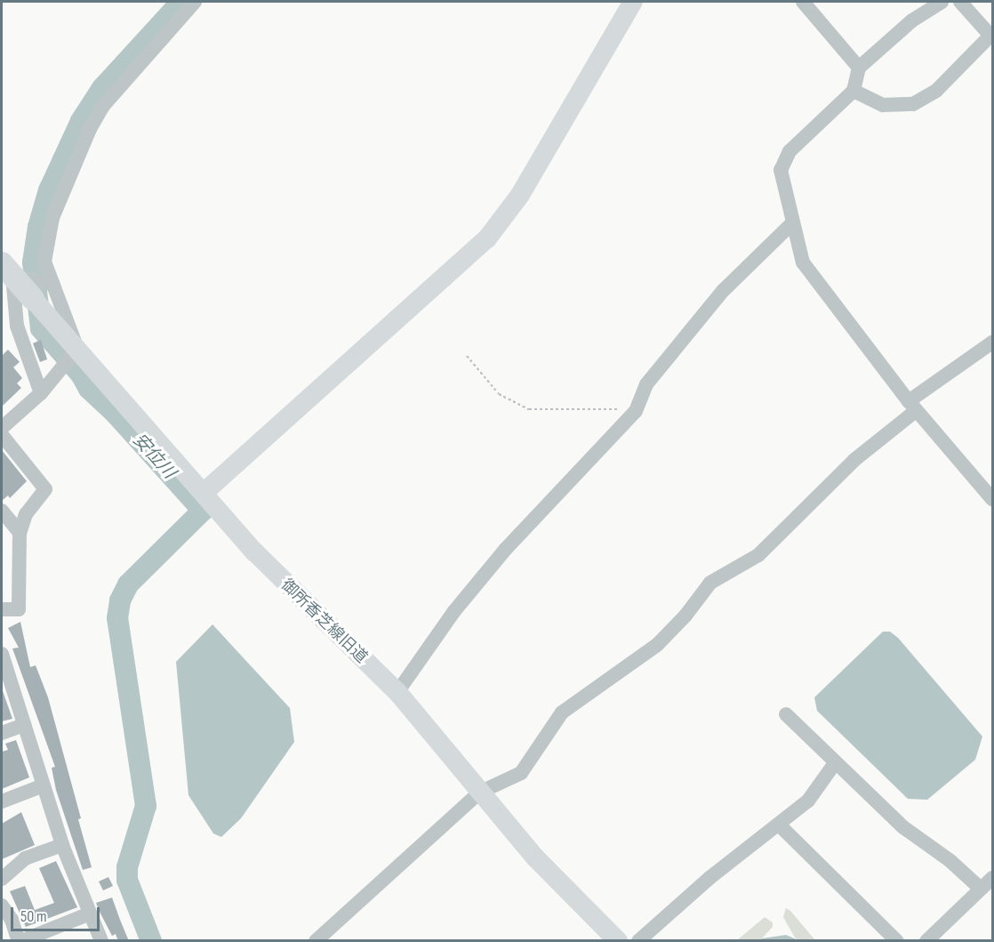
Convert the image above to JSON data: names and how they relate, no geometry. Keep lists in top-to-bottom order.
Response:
{
  "streets": {
    "street": ["御所香芝線旧道"]
  },
  "water": ["安位川"],
  "scale_bar": "50 m"
}
